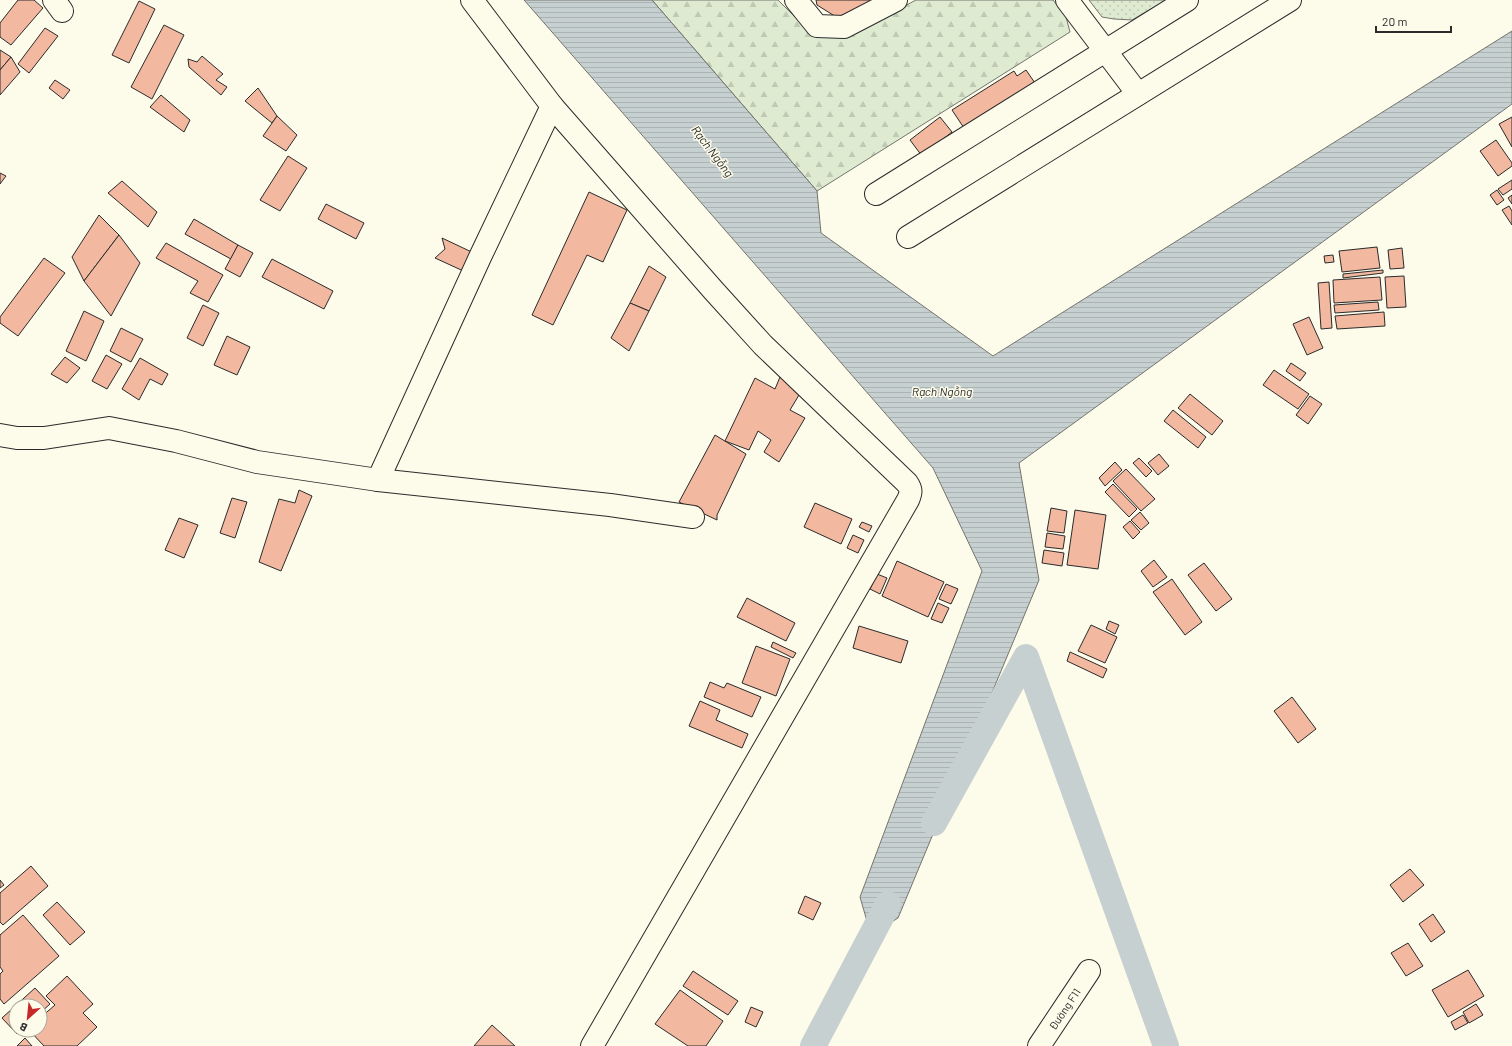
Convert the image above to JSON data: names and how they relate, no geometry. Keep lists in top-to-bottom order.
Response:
{
  "streets": {
    "street": ["Đường F11"]
  },
  "water": ["Rạch Ngỗng"],
  "scale_bar": "20 m",
  "north": "bottom left"
}
